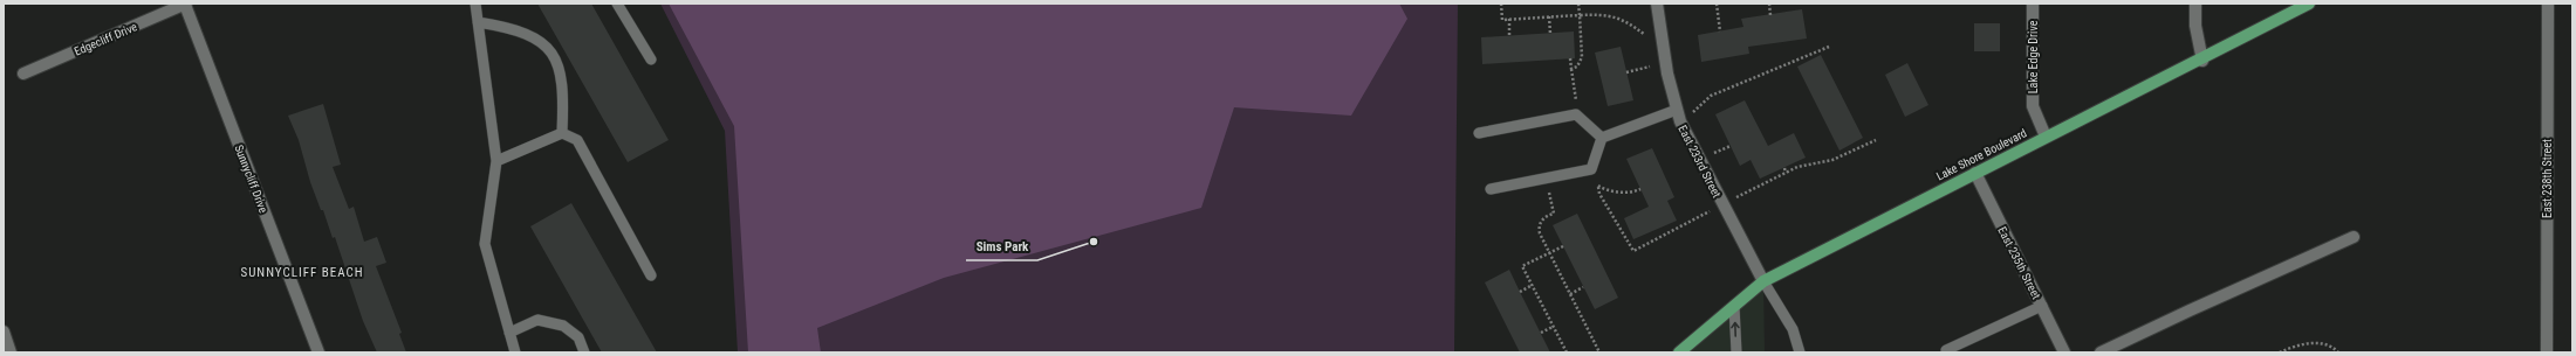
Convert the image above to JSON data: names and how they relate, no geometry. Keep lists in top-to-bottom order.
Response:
{
  "streets": {
    "main road": ["Lake Shore Boulevard"],
    "street": [
      "Edgecliff Drive",
      "Lake Edge Drive",
      "East 233rd Street",
      "Sunnycliff Drive",
      "East 238th Street",
      "East 235th Street"
    ]
  },
  "crossings": [
    ["Edgecliff Drive", "Sunnycliff Drive"],
    ["Lake Edge Drive", "Lake Shore Boulevard"],
    ["Lake Shore Boulevard", "East 233rd Street"],
    ["Lake Shore Boulevard", "East 235th Street"]
  ],
  "districts": ["SUNNYCLIFF BEACH"],
  "places": ["Sims Park"]
}
